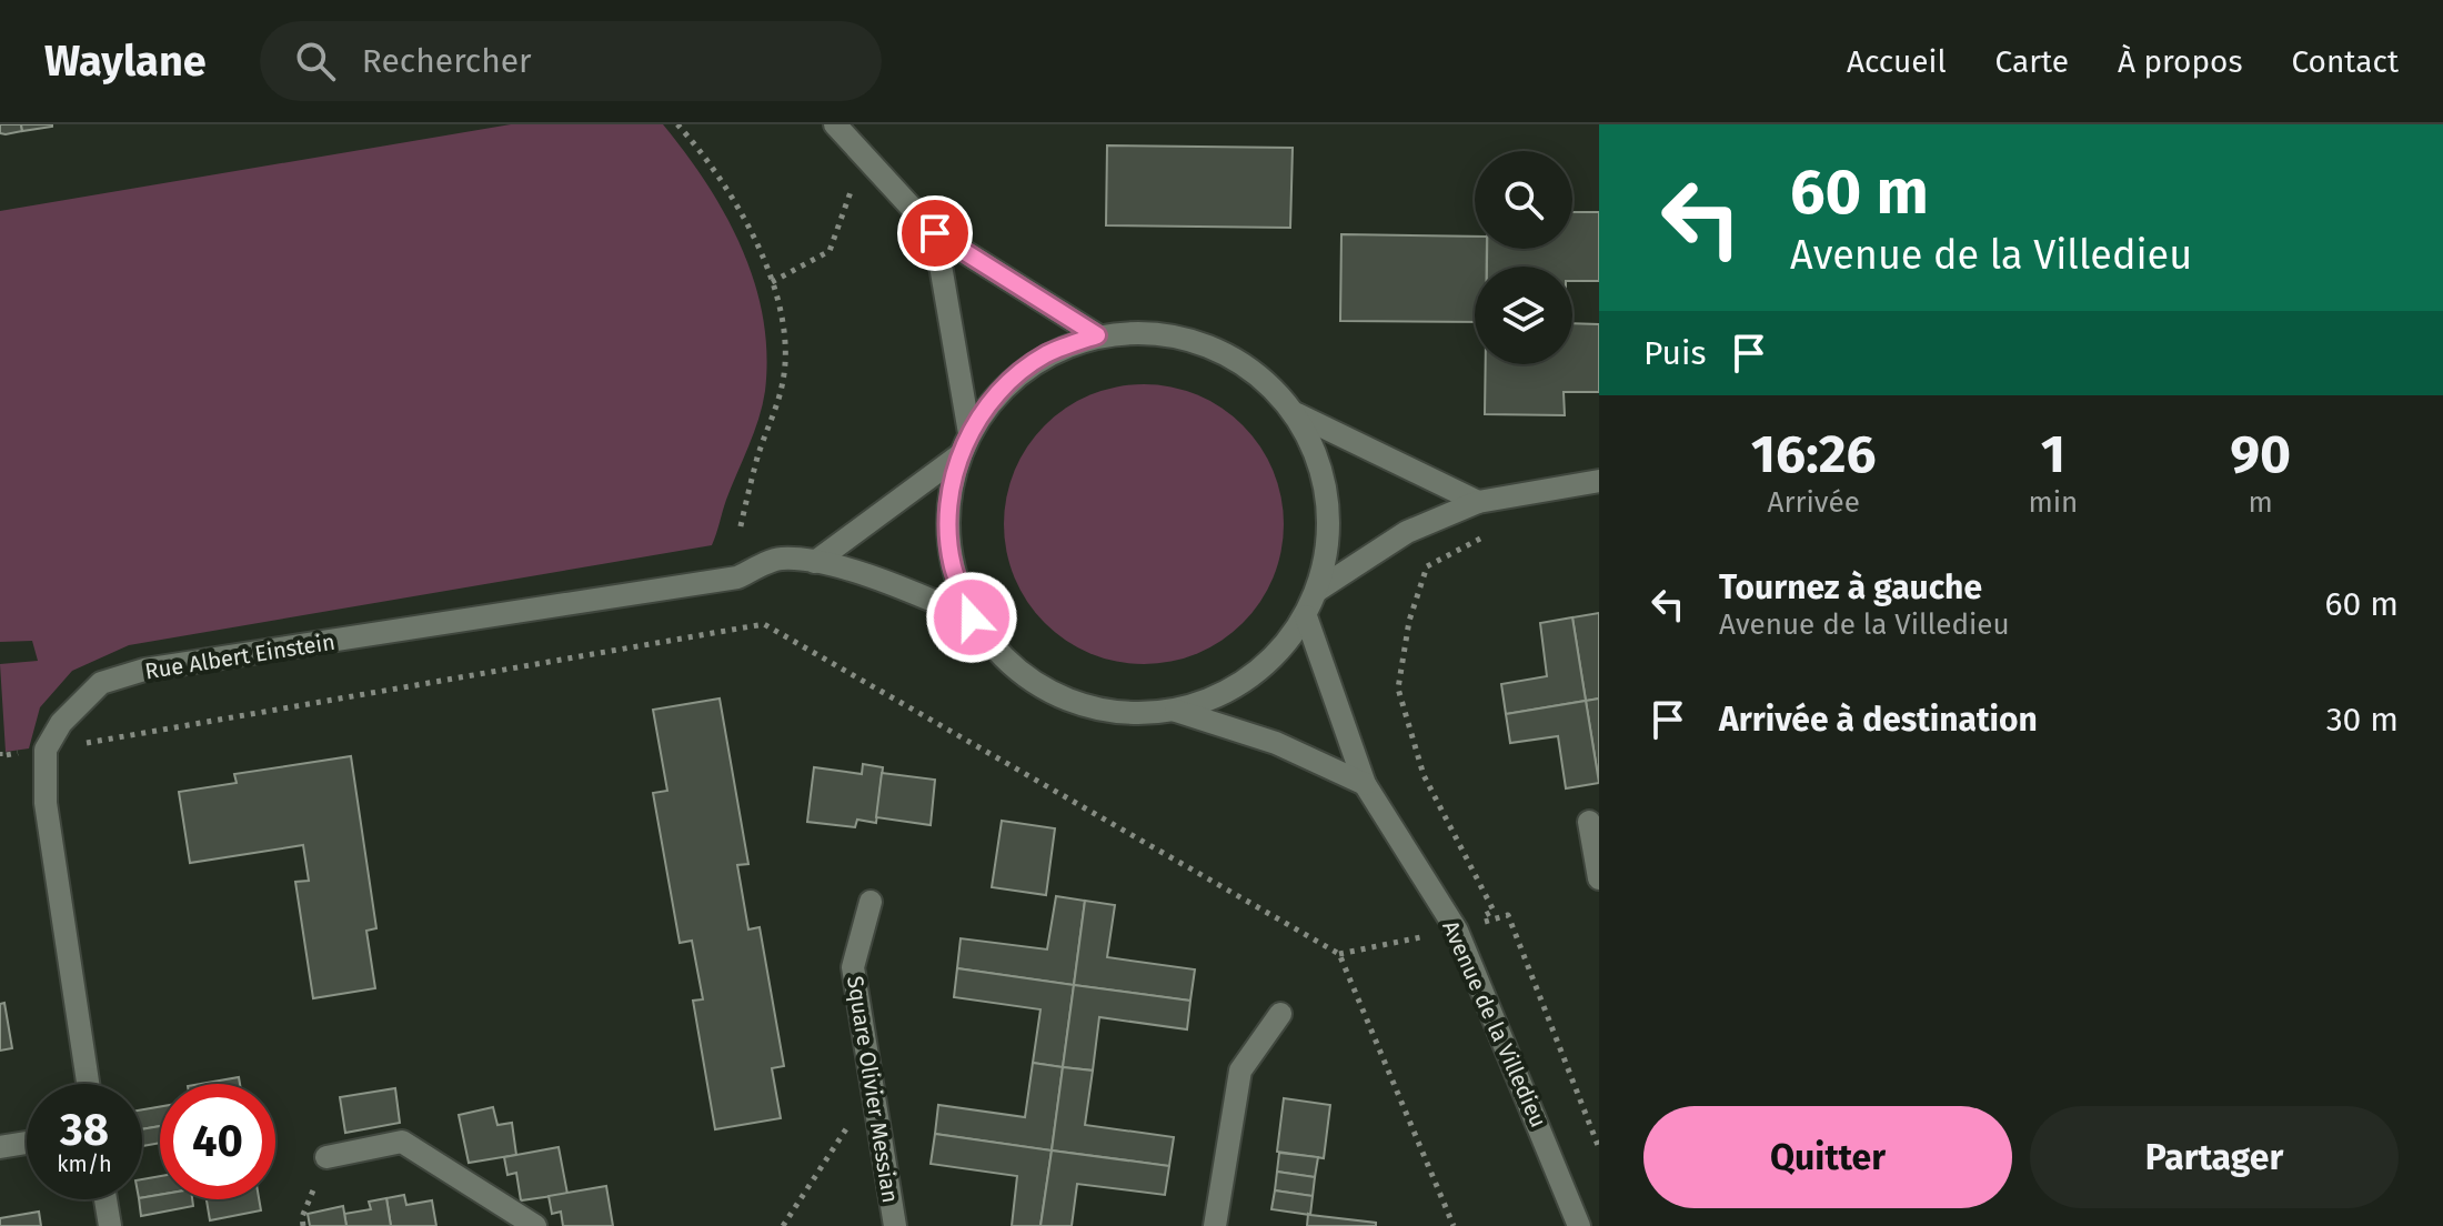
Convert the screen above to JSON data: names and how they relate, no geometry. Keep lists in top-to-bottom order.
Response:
{
  "streets": {
    "street": ["Rue Albert Einstein", "Avenue de la Villedieu", "Square Olivier Messian"]
  },
  "page": {
    "header": "Waylane",
    "search": "Rechercher",
    "nav": [
      "Accueil",
      "Carte",
      "À propos",
      "Contact"
    ],
    "turn": ["60 m", "Avenue de la Villedieu"],
    "then": "Puis",
    "eta": [
      "16:26",
      "Arrivée",
      "1",
      "min",
      "90",
      "m"
    ],
    "list": [
      {
        "name": "Tournez à gauche",
        "note": "Avenue de la Villedieu",
        "value": "60 m"
      },
      {
        "name": "Arrivée à destination",
        "value": "30 m"
      }
    ],
    "speed": "38 km/h",
    "limit": "40",
    "buttons": ["Quitter", "Partager"]
  }
}
